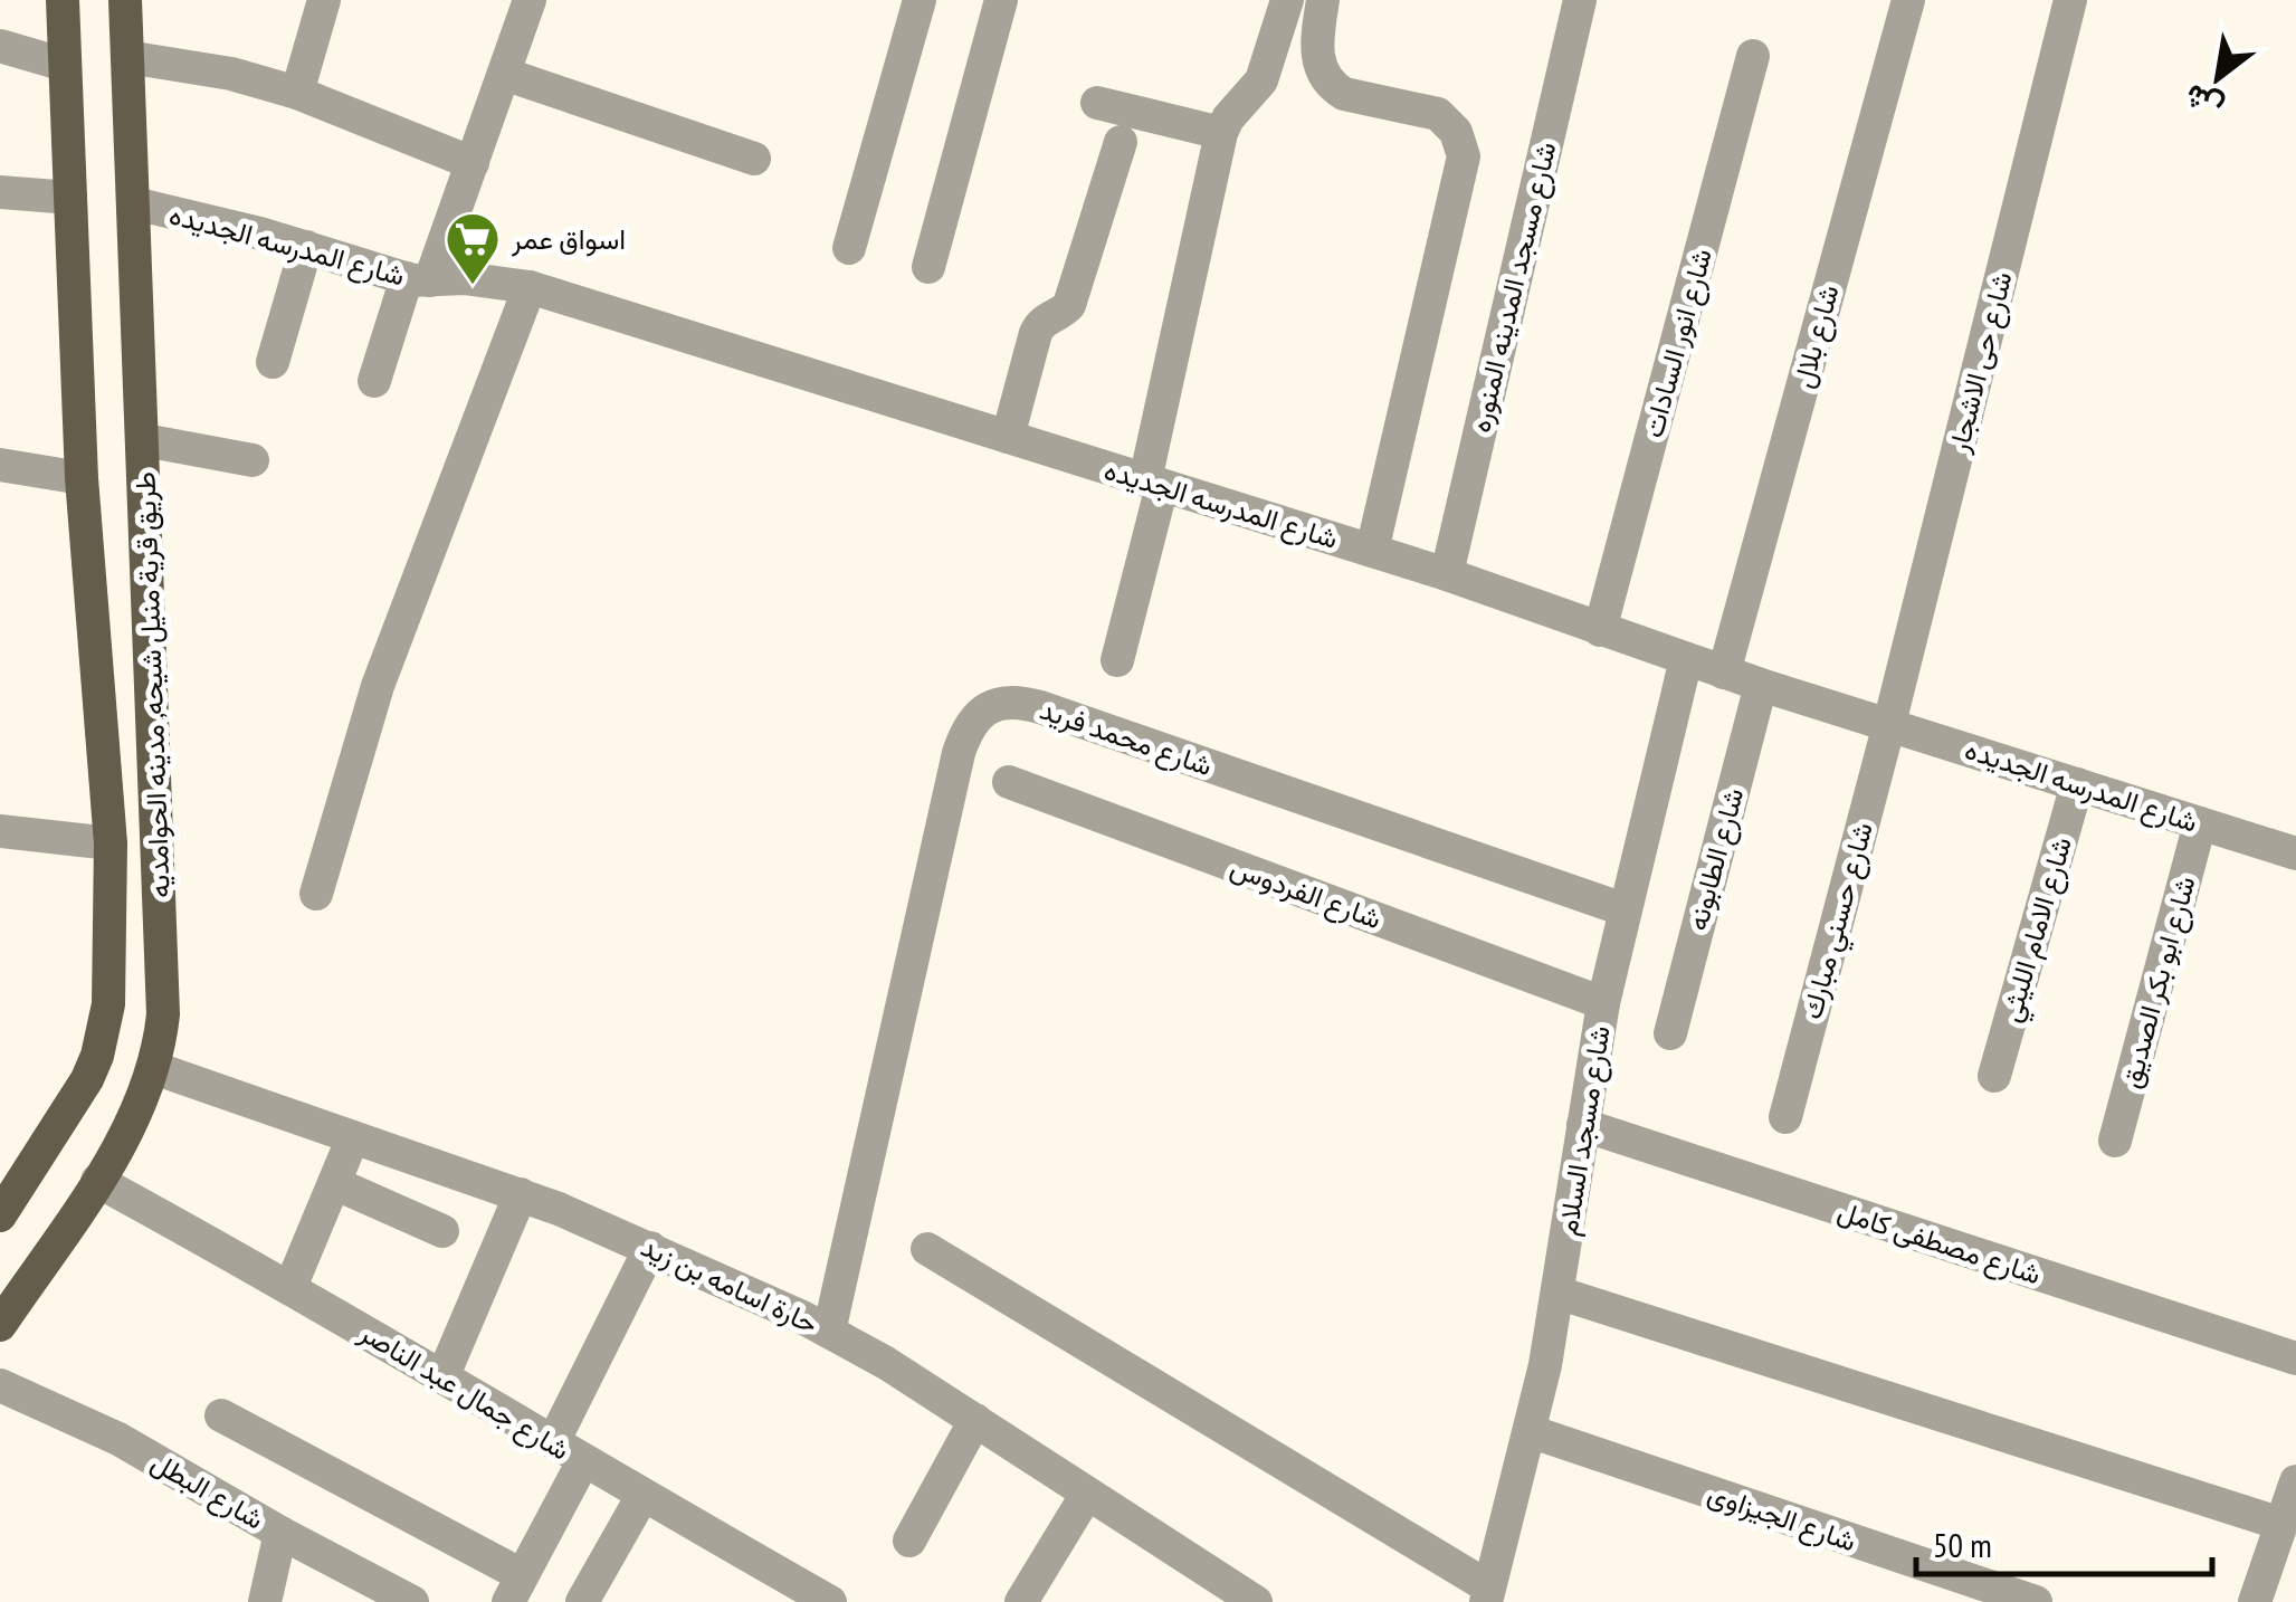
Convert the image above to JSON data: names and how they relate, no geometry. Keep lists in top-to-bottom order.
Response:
{
  "streets": {
    "main road": ["طريق قرية منيل شيحه, مدينه الحوامديه"],
    "street": [
      "شارع المدرسه الجديده",
      "شارع مسجد المدينه المنوره",
      "شارع بلال",
      "شارع انور السادات",
      "شارع حى الاشجار",
      "شارع محمد فريد",
      "شارع الطابونه",
      "شارع الفردوس",
      "شارع حسني مبارك",
      "شارع الامام الليثي",
      "شارع ابو بكر الصديق",
      "شارع مسجد السلام",
      "شارع مصطفى كامل",
      "حارة اسامه بن زيد",
      "شارع جمال عبد الناصر",
      "شارع البطل",
      "شارع الجيزاوى"
    ]
  },
  "crossings": [
    ["شارع المدرسه الجديده", "شارع مسجد المدينه المنوره"],
    ["شارع المدرسه الجديده", "شارع بلال"],
    ["شارع المدرسه الجديده", "شارع انور السادات"],
    ["شارع المدرسه الجديده", "شارع حى الاشجار"],
    ["شارع المدرسه الجديده", "طريق قرية منيل شيحه, مدينه الحوامديه"],
    ["شارع المدرسه الجديده", "شارع الطابونه"],
    ["شارع المدرسه الجديده", "شارع حسني مبارك"],
    ["شارع المدرسه الجديده", "شارع الامام الليثي"],
    ["شارع المدرسه الجديده", "شارع ابو بكر الصديق"],
    ["شارع المدرسه الجديده", "شارع مسجد السلام"],
    ["شارع حى الاشجار", "شارع حسني مبارك"],
    ["طريق قرية منيل شيحه, مدينه الحوامديه", "حارة اسامه بن زيد"],
    ["طريق قرية منيل شيحه, مدينه الحوامديه", "شارع جمال عبد الناصر"],
    ["شارع محمد فريد", "شارع مسجد السلام"],
    ["شارع محمد فريد", "حارة اسامه بن زيد"],
    ["شارع الفردوس", "شارع مسجد السلام"],
    ["شارع مسجد السلام", "شارع مصطفى كامل"],
    ["شارع مسجد السلام", "شارع الجيزاوى"]
  ],
  "places": {
    "supermarket": ["اسواق عمر"]
  },
  "scale_bar": "50 m",
  "north": "bottom left"
}
